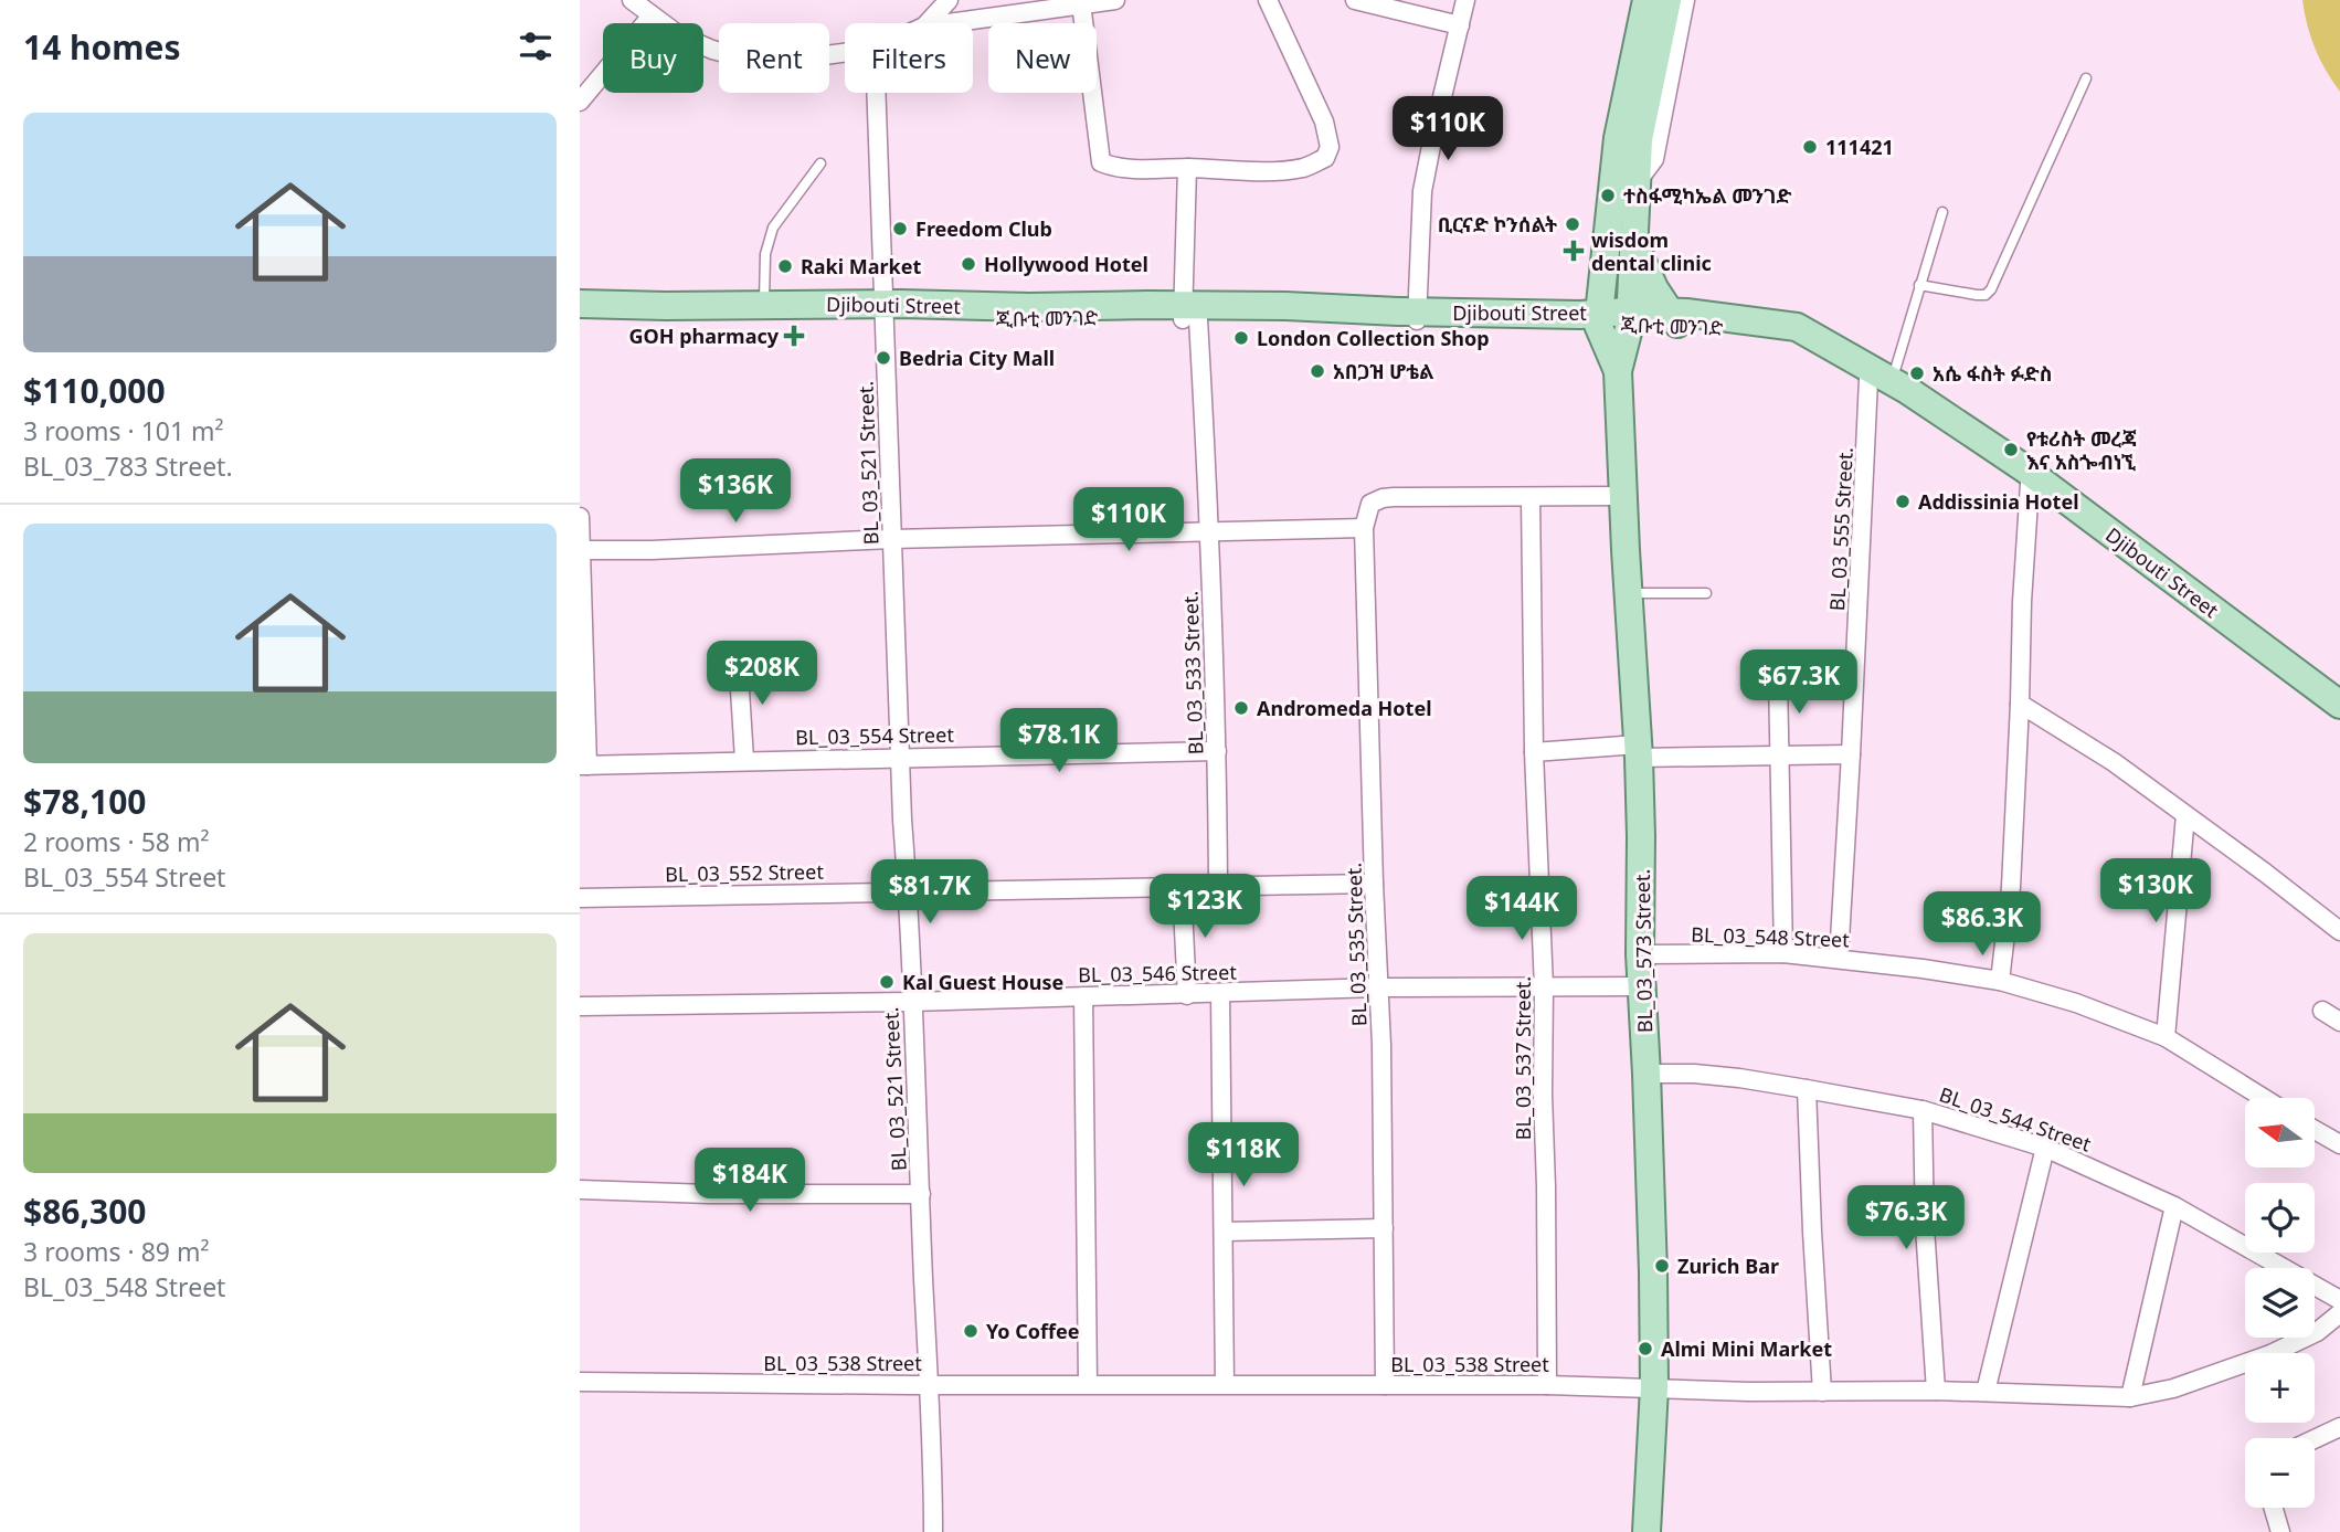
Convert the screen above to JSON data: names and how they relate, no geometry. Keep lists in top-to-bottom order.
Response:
{
  "streets": {
    "main road": ["Djibouti Street", "ጂቡቲ መንገድ", "BL_03_573 Street."],
    "street": [
      "BL_03_521 Street.",
      "BL_03_555 Street.",
      "BL_03_533 Street.",
      "BL_03_554 Street",
      "BL_03_552 Street",
      "BL_03_548 Street",
      "BL_03_535 Street.",
      "BL_03_546 Street",
      "BL_03_537 Street.",
      "BL_03_544 Street",
      "BL_03_538 Street"
    ]
  },
  "crossings": [
    ["Djibouti Street", "ጂቡቲ መንገድ"],
    ["Djibouti Street", "BL_03_521 Street."],
    ["Djibouti Street", "BL_03_555 Street."],
    ["Djibouti Street", "BL_03_533 Street."],
    ["ጂቡቲ መንገድ", "BL_03_521 Street."],
    ["ጂቡቲ መንገድ", "BL_03_555 Street."],
    ["ጂቡቲ መንገድ", "BL_03_533 Street."],
    ["BL_03_521 Street.", "BL_03_554 Street"],
    ["BL_03_521 Street.", "BL_03_552 Street"],
    ["BL_03_521 Street.", "BL_03_546 Street"],
    ["BL_03_521 Street.", "BL_03_538 Street"],
    ["BL_03_555 Street.", "BL_03_548 Street"],
    ["BL_03_533 Street.", "BL_03_554 Street"],
    ["BL_03_533 Street.", "BL_03_552 Street"],
    ["BL_03_552 Street", "BL_03_535 Street."],
    ["BL_03_548 Street", "BL_03_573 Street."],
    ["BL_03_535 Street.", "BL_03_546 Street"],
    ["BL_03_535 Street.", "BL_03_537 Street."],
    ["BL_03_535 Street.", "BL_03_538 Street"],
    ["BL_03_573 Street.", "BL_03_546 Street"],
    ["BL_03_573 Street.", "BL_03_544 Street"],
    ["BL_03_573 Street.", "BL_03_538 Street"],
    ["BL_03_546 Street", "BL_03_537 Street."],
    ["BL_03_537 Street.", "BL_03_538 Street"]
  ],
  "places": {
    "other": [
      "111421",
      "ተስፋሚካኤል መንገድ",
      "ቢርናድ ኮንሰልት",
      "Freedom Club",
      "Hollywood Hotel",
      "Raki Market",
      "London Collection Shop",
      "Bedria City Mall",
      "አበጋዝ ሆቴል",
      "አሴ ፋስት ፉድስ",
      "የቱሪስት መረጃ እና አስጐብነኚ",
      "Addissinia Hotel",
      "Andromeda Hotel",
      "Kal Guest House",
      "Zurich Bar",
      "Yo Coffee",
      "Almi Mini Market"
    ],
    "health": ["wisdom dental clinic", "GOH pharmacy"]
  },
  "north": "left",
  "page": {
    "heading": "14 homes",
    "chip": [
      "Buy",
      "Rent",
      "Filters",
      "New"
    ],
    "list": [
      {
        "name": "$110,000",
        "note": "3 rooms · 101 m² · BL_03_783 Street."
      },
      {
        "name": "$78,100",
        "note": "2 rooms · 58 m² · BL_03_554 Street"
      },
      {
        "name": "$86,300",
        "note": "3 rooms · 89 m² · BL_03_548 Street"
      }
    ],
    "price": [
      "$110K",
      "$136K",
      "$110K",
      "$208K",
      "$67.3K",
      "$78.1K",
      "$130K",
      "$81.7K",
      "$123K",
      "$144K",
      "$86.3K",
      "$118K",
      "$184K",
      "$76.3K"
    ],
    "map_buttons": ["+", "−"]
  }
}
